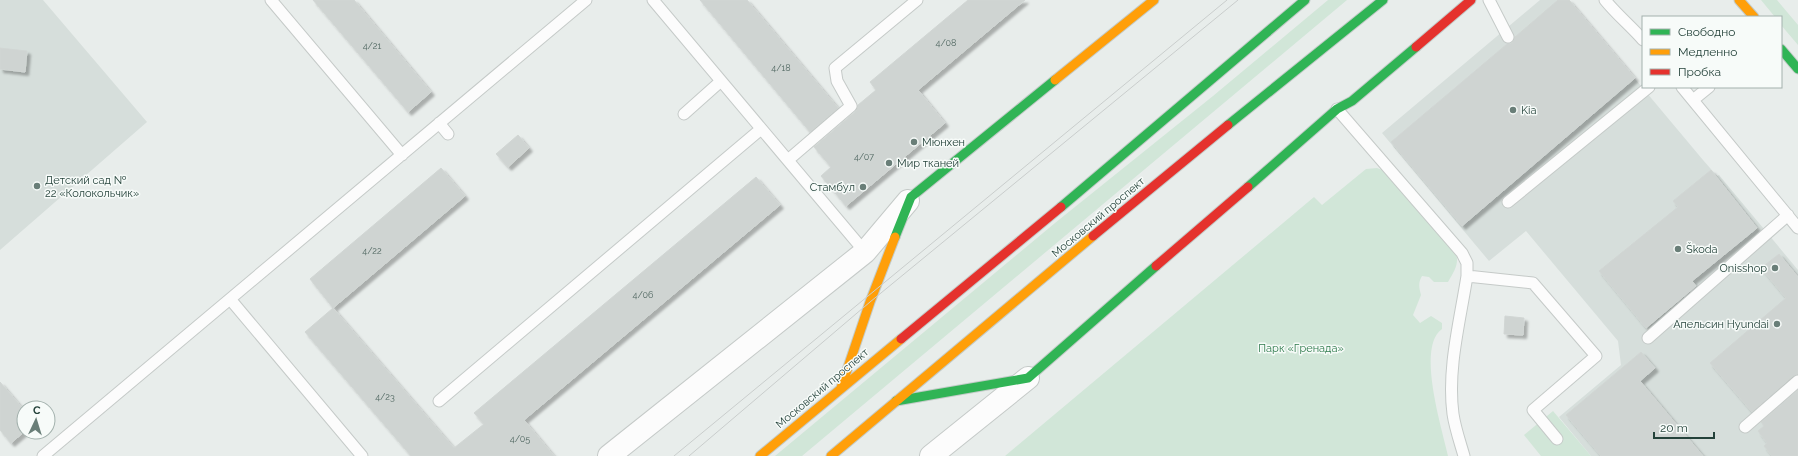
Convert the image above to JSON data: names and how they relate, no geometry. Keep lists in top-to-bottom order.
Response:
{
  "streets": {
    "main road": ["Московский проспект"]
  },
  "parks": ["Парк «Гренада»"],
  "places": [
    "Kia",
    "Мюнхен",
    "Мир тканей",
    "Детский сад № 22 «Колокольчик»",
    "Стамбул",
    "Škoda",
    "Onisshop",
    "Апельсин Hyundai"
  ],
  "house_numbers": [
    "4/08",
    "4/21",
    "4/18",
    "4/07",
    "4/22",
    "4/06",
    "4/23",
    "4/05"
  ],
  "legend": ["Свободно", "Медленно", "Пробка"],
  "scale_bar": "20 m",
  "north": "top"
}
